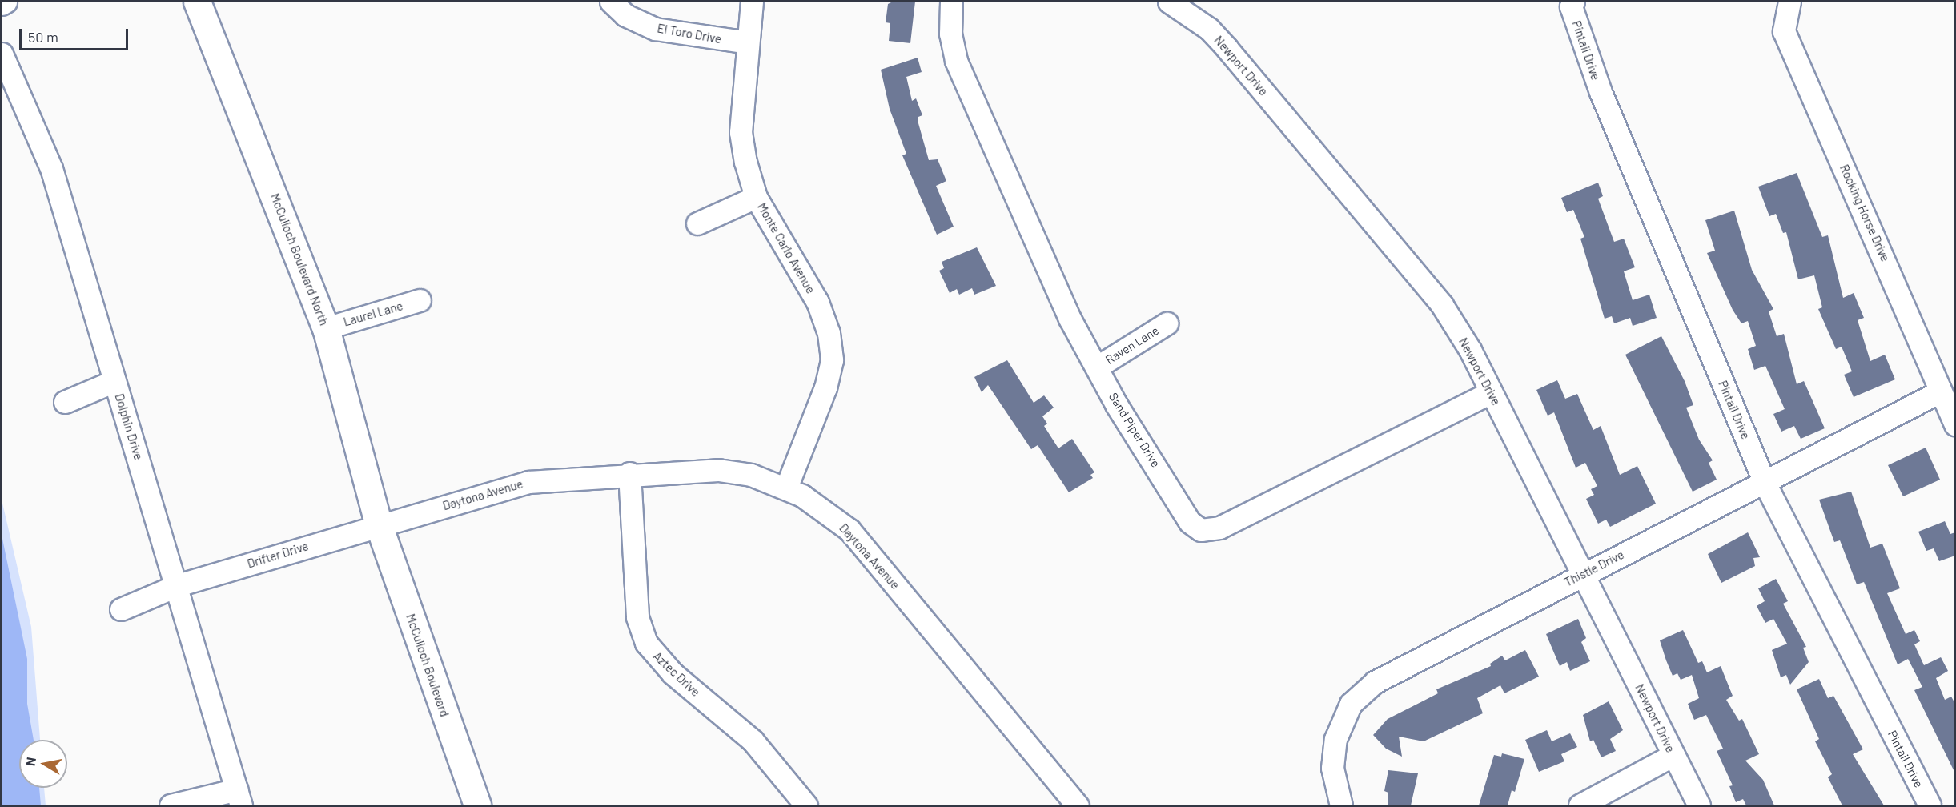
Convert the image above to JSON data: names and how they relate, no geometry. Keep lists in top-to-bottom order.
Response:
{
  "streets": {
    "main road": ["McCulloch Boulevard North", "McCulloch Boulevard"],
    "street": [
      "El Toro Drive",
      "Pintail Drive",
      "Newport Drive",
      "Rocking Horse Drive",
      "Monte Carlo Avenue",
      "Laurel Lane",
      "Raven Lane",
      "Dolphin Drive",
      "Sand Piper Drive",
      "Daytona Avenue",
      "Drifter Drive",
      "Thistle Drive",
      "Aztec Drive"
    ]
  },
  "crossings": [
    ["El Toro Drive", "Monte Carlo Avenue"],
    ["Pintail Drive", "Thistle Drive"],
    ["Newport Drive", "Sand Piper Drive"],
    ["Newport Drive", "Thistle Drive"],
    ["Rocking Horse Drive", "Thistle Drive"],
    ["Monte Carlo Avenue", "Daytona Avenue"],
    ["McCulloch Boulevard North", "Laurel Lane"],
    ["McCulloch Boulevard North", "Daytona Avenue"],
    ["McCulloch Boulevard North", "Drifter Drive"],
    ["McCulloch Boulevard North", "McCulloch Boulevard"],
    ["Raven Lane", "Sand Piper Drive"],
    ["Dolphin Drive", "Drifter Drive"],
    ["Daytona Avenue", "Drifter Drive"],
    ["Daytona Avenue", "McCulloch Boulevard"],
    ["Daytona Avenue", "Aztec Drive"],
    ["Drifter Drive", "McCulloch Boulevard"]
  ],
  "scale_bar": "50 m",
  "north": "left"
}
